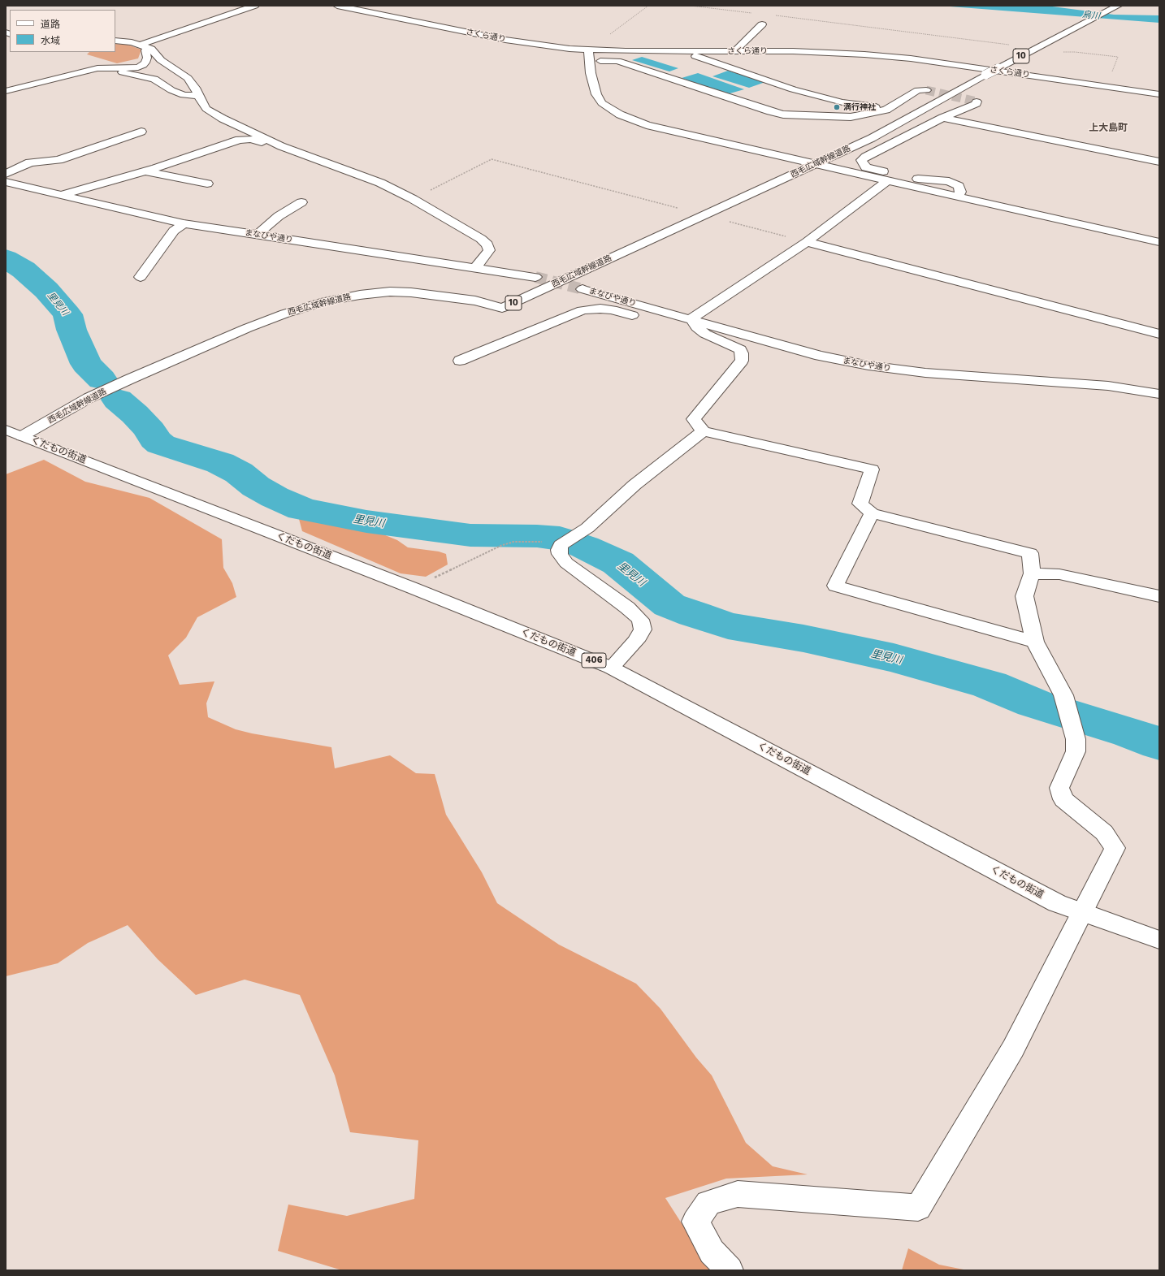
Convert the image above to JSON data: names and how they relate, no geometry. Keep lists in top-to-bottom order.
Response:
{
  "streets": {
    "main road": [
      "さくら通り",
      "10",
      "西毛広域幹線道路",
      "まなびや通り",
      "くだもの街道",
      "406"
    ]
  },
  "crossings": [
    ["西毛広域幹線道路", "くだもの街道"]
  ],
  "districts": ["上大島町"],
  "water": ["烏川", "里見川"],
  "places": ["満行神社"],
  "legend": ["道路", "水域"]
}
